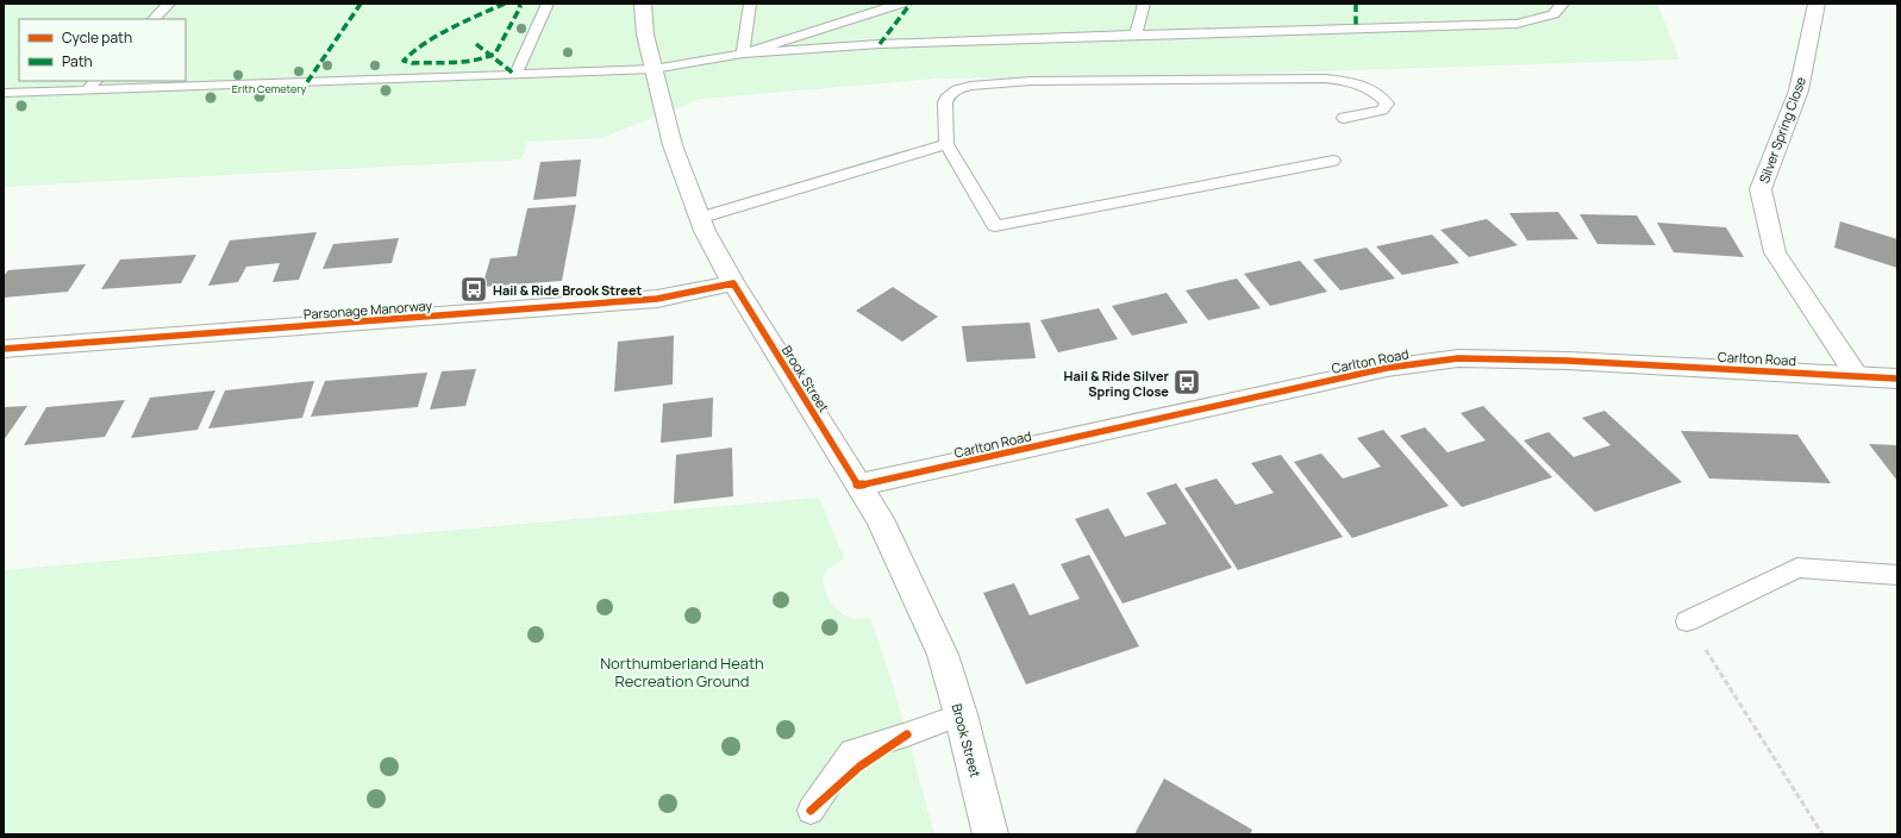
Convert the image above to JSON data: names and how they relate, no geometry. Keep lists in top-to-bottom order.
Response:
{
  "streets": {
    "street": [
      "Silver Spring Close",
      "Parsonage Manorway",
      "Carlton Road",
      "Brook Street"
    ]
  },
  "crossings": [
    ["Silver Spring Close", "Carlton Road"],
    ["Parsonage Manorway", "Brook Street"],
    ["Carlton Road", "Brook Street"]
  ],
  "parks": ["Erith Cemetery", "Northumberland Heath Recreation Ground"],
  "places": {
    "bus stop": ["Hail & Ride Brook Street", "Hail & Ride Silver Spring Close"]
  },
  "legend": ["Cycle path", "Path"]
}
